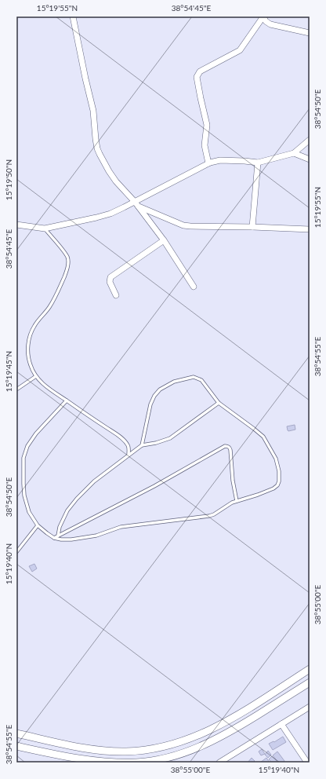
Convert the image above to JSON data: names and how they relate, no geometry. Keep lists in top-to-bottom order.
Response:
{
  "coordinates": [
    "15°19'55\"N",
    "38°54'45\"E",
    "38°54'50\"E",
    "15°19'50\"N",
    "38°54'55\"E",
    "15°19'45\"N",
    "15°19'40\"N",
    "38°55'00\"E"
  ]
}
